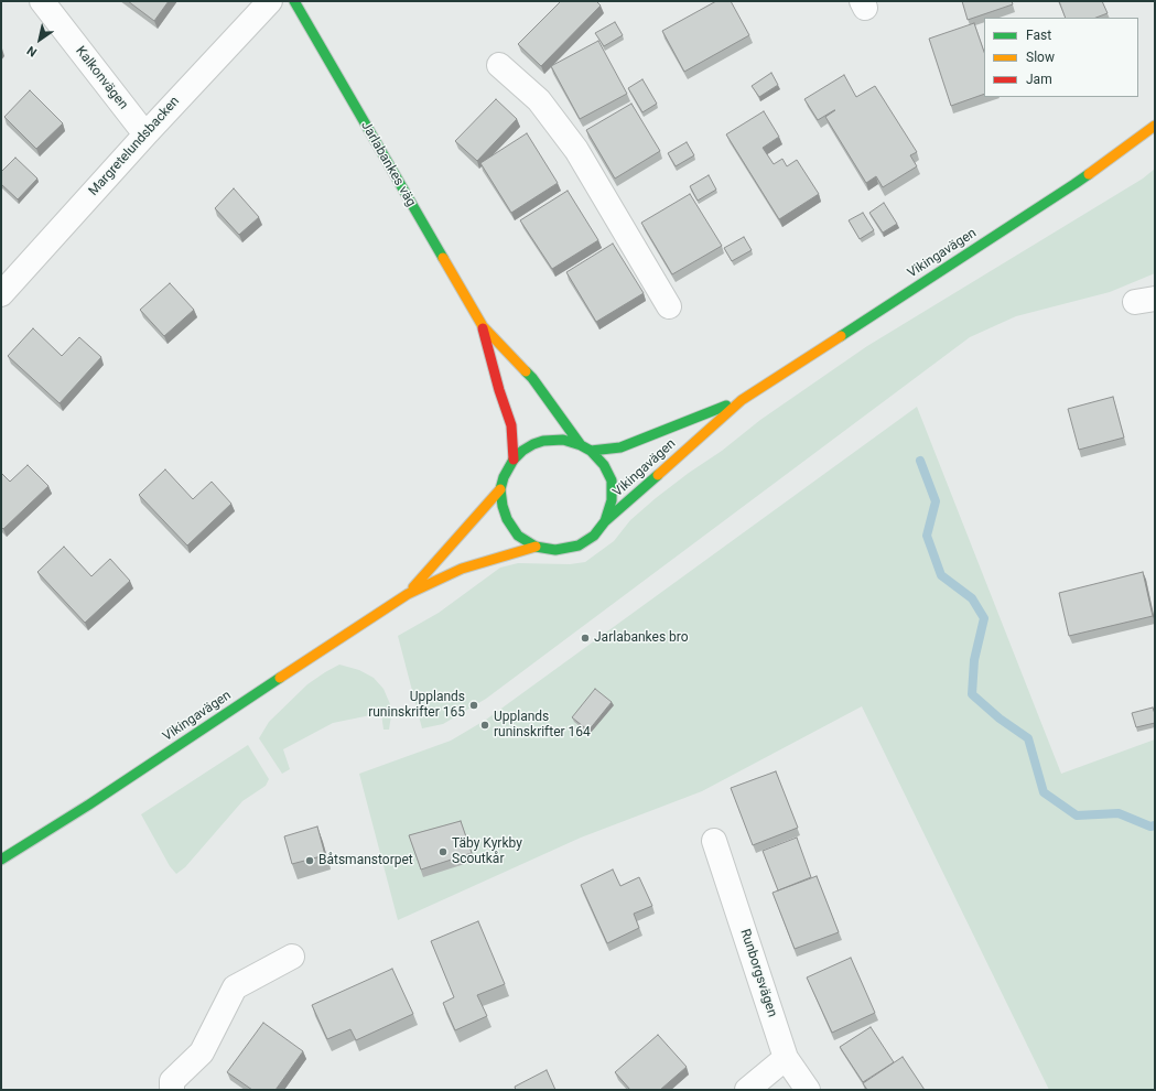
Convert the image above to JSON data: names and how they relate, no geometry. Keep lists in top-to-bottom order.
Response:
{
  "streets": {
    "main road": ["Jarlabankes väg", "Vikingavägen"],
    "street": ["Kalkonvägen", "Margretelundsbacken", "Runborgsvägen"]
  },
  "crossings": [
    ["Kalkonvägen", "Margretelundsbacken"],
    ["Jarlabankes väg", "Vikingavägen"]
  ],
  "places": [
    "Jarlabankes bro",
    "Upplands runinskrifter 165",
    "Upplands runinskrifter 164",
    "Täby Kyrkby Scoutkår",
    "Båtsmanstorpet"
  ],
  "legend": ["Fast", "Slow", "Jam"],
  "north": "bottom left"
}
